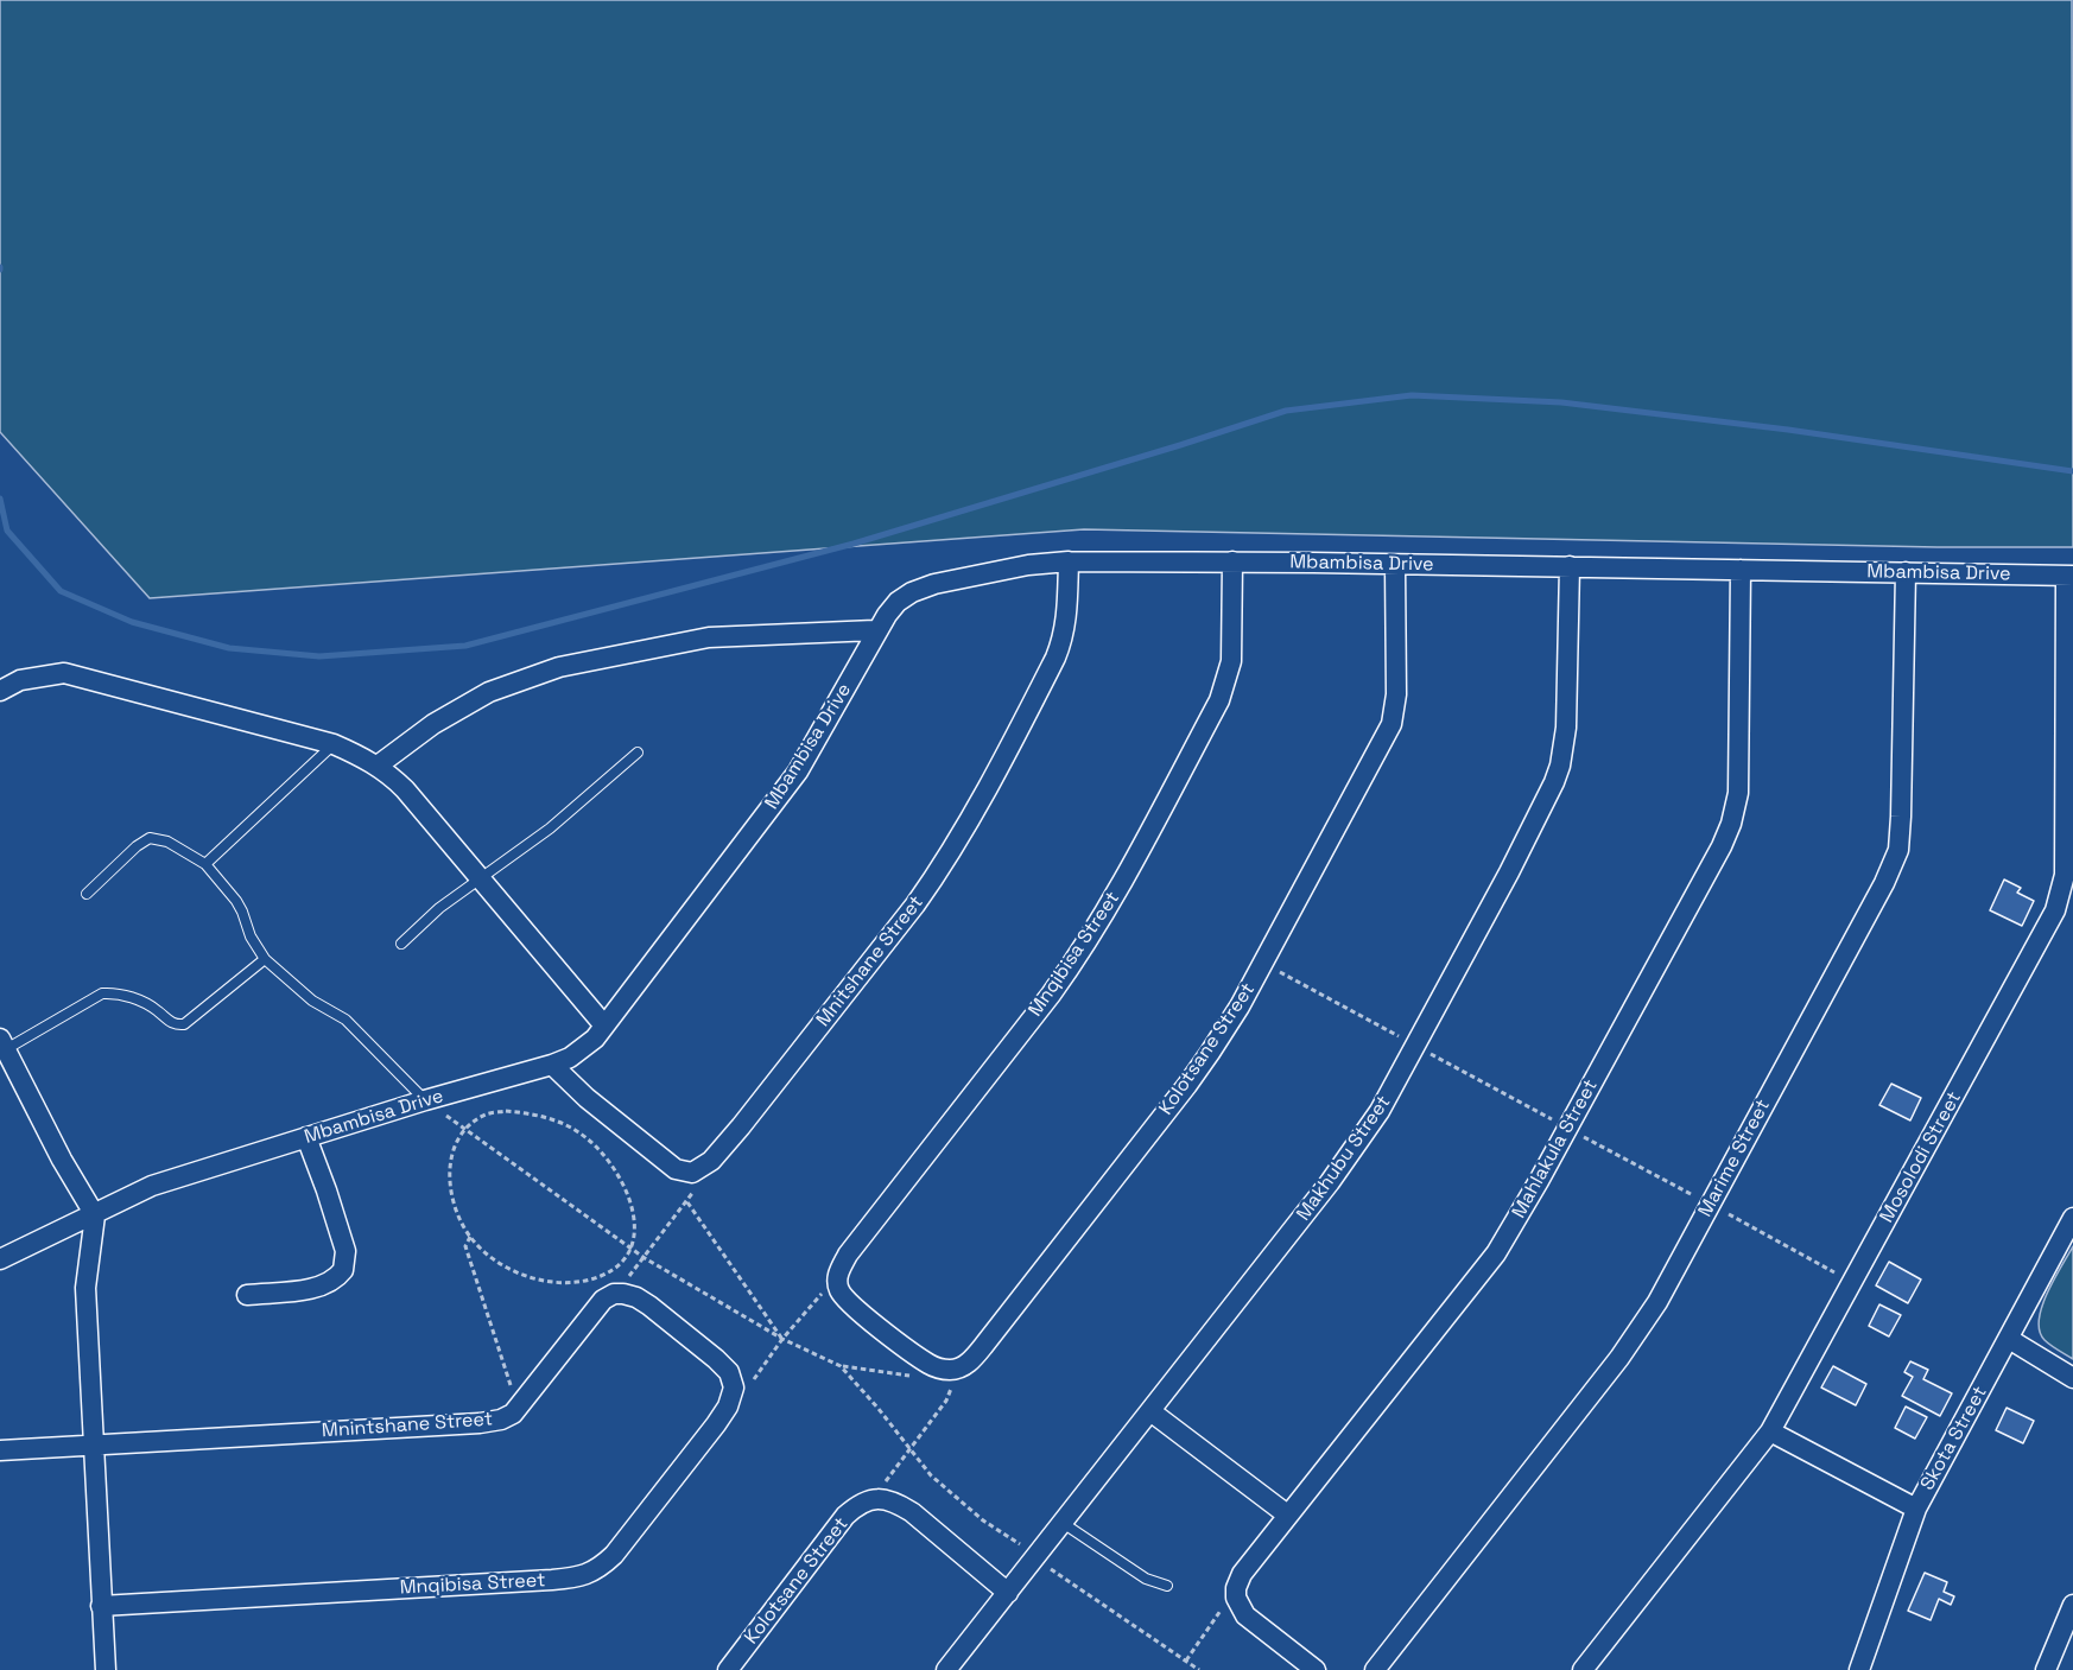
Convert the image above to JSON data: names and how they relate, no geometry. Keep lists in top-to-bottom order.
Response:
{
  "streets": {
    "street": [
      "Mbambisa Drive",
      "Mnqibisa Street",
      "Mnitshane Street",
      "Kolotsane Street",
      "Mahlakula Street",
      "Mosolodi Street",
      "Makhubu Street",
      "Marime Street",
      "Mnintshane Street",
      "Skota Street"
    ]
  },
  "crossings": [
    ["Mbambisa Drive", "Mnqibisa Street"],
    ["Mbambisa Drive", "Mnitshane Street"],
    ["Mbambisa Drive", "Kolotsane Street"],
    ["Mbambisa Drive", "Mahlakula Street"],
    ["Mbambisa Drive", "Mosolodi Street"],
    ["Mbambisa Drive", "Makhubu Street"],
    ["Mbambisa Drive", "Marime Street"]
  ]
}
